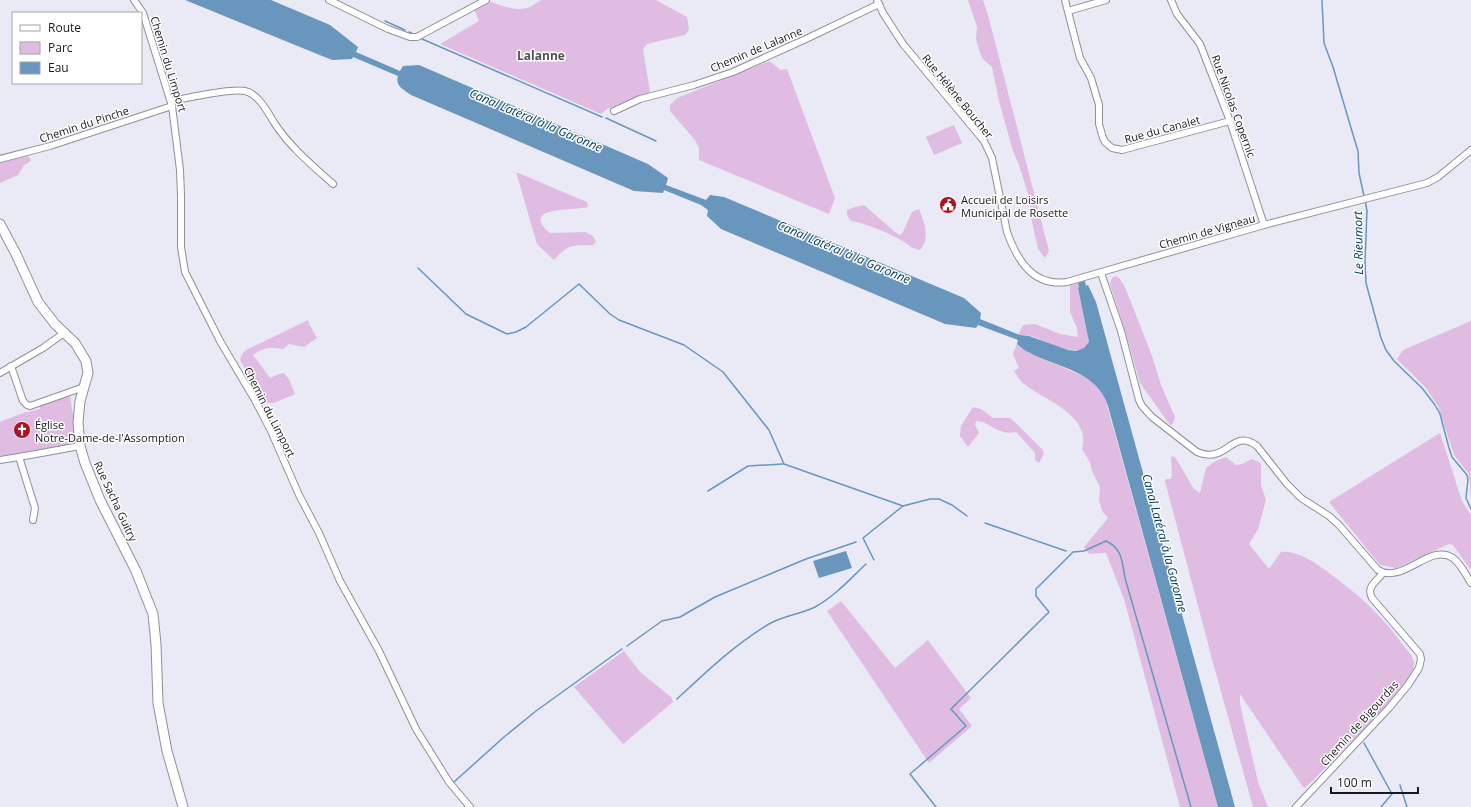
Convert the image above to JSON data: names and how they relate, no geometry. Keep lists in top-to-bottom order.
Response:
{
  "streets": {
    "street": [
      "Chemin de Lalanne",
      "Chemin du Limport",
      "Rue Hélène Boucher",
      "Rue Nicolas Copernic",
      "Chemin du Pinche",
      "Rue du Canalet",
      "Chemin de Vigneau",
      "Rue Sacha Guitry",
      "Chemin de Bigourdas"
    ]
  },
  "crossings": [
    ["Chemin de Lalanne", "Rue Hélène Boucher"],
    ["Chemin du Limport", "Chemin du Pinche"],
    ["Rue Hélène Boucher", "Chemin de Vigneau"],
    ["Rue Nicolas Copernic", "Rue du Canalet"],
    ["Rue Nicolas Copernic", "Chemin de Vigneau"]
  ],
  "districts": ["Lalanne"],
  "water": ["Canal Latéral à la Garonne", "Le Rieumort"],
  "places": {
    "public building": ["Accueil de Loisirs Municipal de Rosette"],
    "church": ["Église Notre-Dame-de-l'Assomption"]
  },
  "legend": ["Route", "Parc", "Eau"],
  "scale_bar": "100 m"
}
